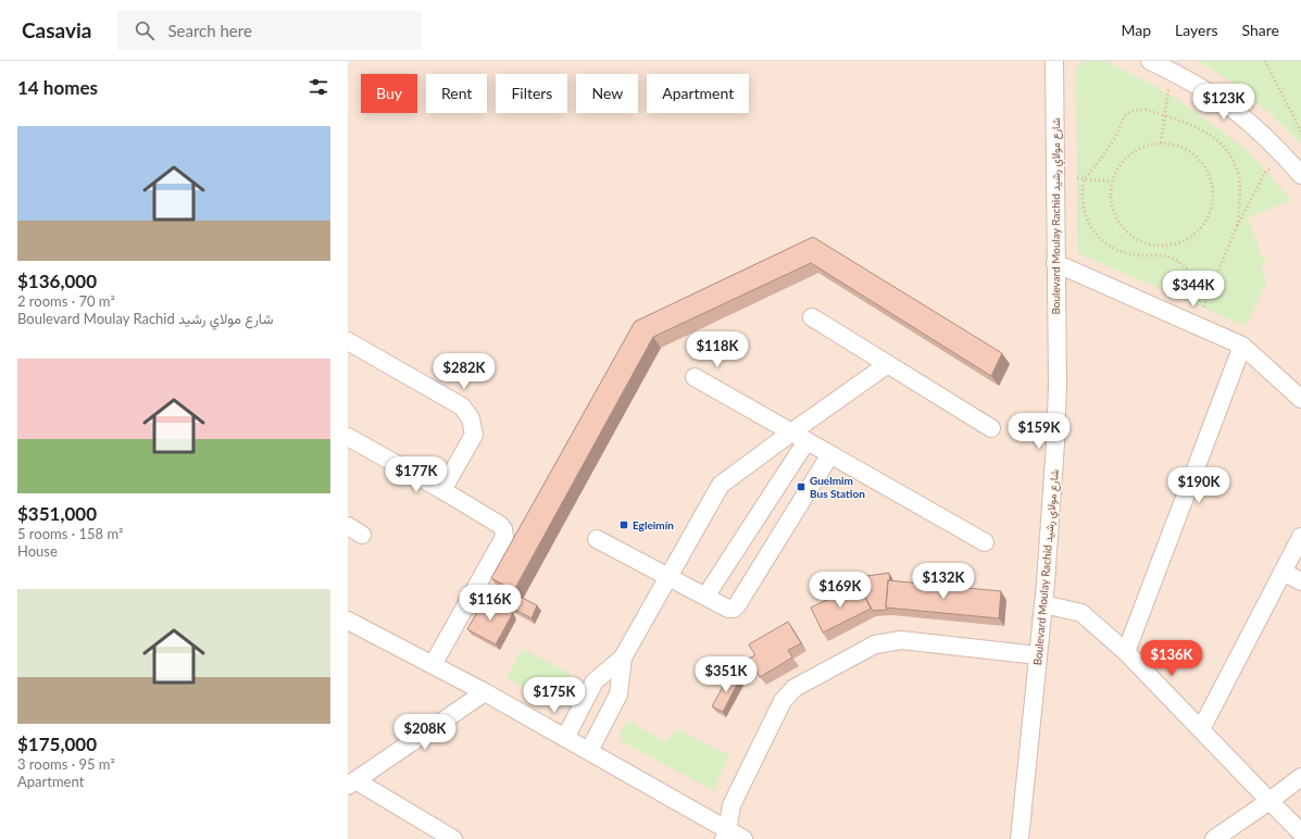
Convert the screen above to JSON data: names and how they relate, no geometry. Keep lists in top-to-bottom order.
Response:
{
  "streets": {
    "street": ["Boulevard Moulay Rachid شارع مولاي رشيد"]
  },
  "places": {
    "transit": ["Guelmim Bus Station", "Egleimín"]
  },
  "page": {
    "header": "Casavia",
    "search": "Search here",
    "nav": ["Map", "Layers", "Share"],
    "heading": "14 homes",
    "chip": [
      "Buy",
      "Rent",
      "Filters",
      "New",
      "Apartment"
    ],
    "price": [
      "$123K",
      "$344K",
      "$118K",
      "$282K",
      "$159K",
      "$177K",
      "$190K",
      "$132K",
      "$169K",
      "$116K",
      "$136K",
      "$351K",
      "$175K",
      "$208K"
    ],
    "list": [
      {
        "name": "$136,000",
        "note": "2 rooms · 70 m² · Boulevard Moulay Rachid شارع مولاي رشيد"
      },
      {
        "name": "$351,000",
        "note": "5 rooms · 158 m² · House"
      },
      {
        "name": "$175,000",
        "note": "3 rooms · 95 m² · Apartment"
      }
    ]
  }
}
